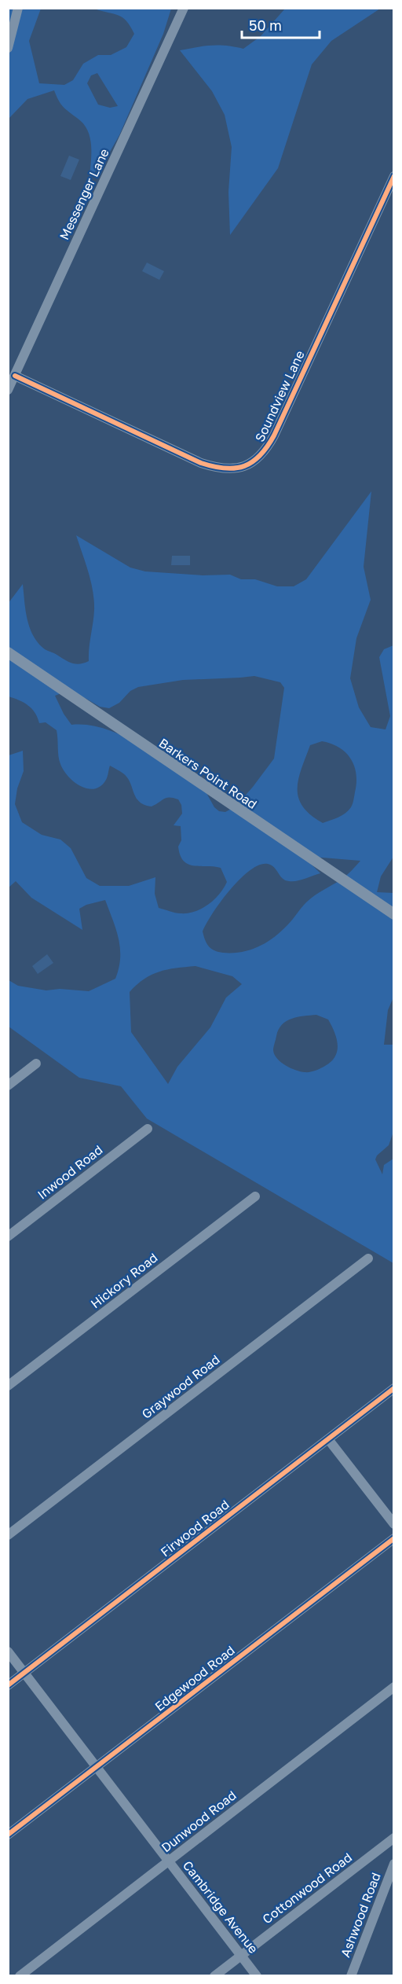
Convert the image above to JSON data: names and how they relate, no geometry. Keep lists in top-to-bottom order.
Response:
{
  "streets": {
    "street": [
      "Messenger Lane",
      "Soundview Lane",
      "Barkers Point Road",
      "Inwood Road",
      "Hickory Road",
      "Graywood Road",
      "Firwood Road",
      "Edgewood Road",
      "Dunwood Road",
      "Cottonwood Road",
      "Cambridge Avenue",
      "Ashwood Road"
    ]
  },
  "crossings": [
    ["Messenger Lane", "Soundview Lane"],
    ["Firwood Road", "Cambridge Avenue"],
    ["Edgewood Road", "Cambridge Avenue"],
    ["Dunwood Road", "Cambridge Avenue"],
    ["Cottonwood Road", "Cambridge Avenue"]
  ],
  "scale_bar": "50 m"
}
